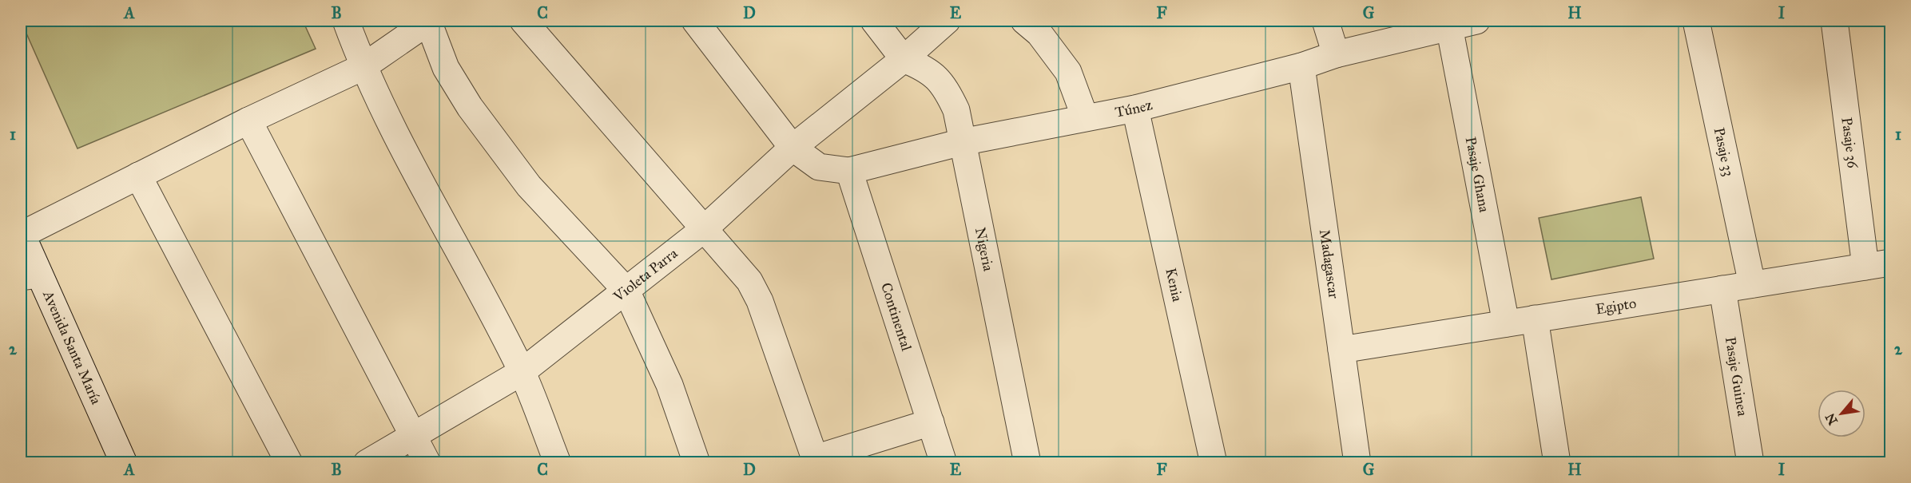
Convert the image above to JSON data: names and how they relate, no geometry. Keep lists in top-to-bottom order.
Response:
{
  "streets": {
    "street": [
      "Túnez",
      "Pasaje 36",
      "Pasaje 33",
      "Pasaje Ghana",
      "Nigeria",
      "Madagascar",
      "Violeta Parra",
      "Kenia",
      "Egipto",
      "Continental",
      "Avenida Santa María",
      "Pasaje Guinea"
    ]
  },
  "crossings": [
    ["Túnez", "Pasaje Ghana"],
    ["Túnez", "Nigeria"],
    ["Túnez", "Madagascar"],
    ["Túnez", "Violeta Parra"],
    ["Túnez", "Kenia"],
    ["Túnez", "Continental"],
    ["Pasaje 36", "Egipto"],
    ["Pasaje 33", "Egipto"],
    ["Pasaje Ghana", "Egipto"],
    ["Nigeria", "Violeta Parra"],
    ["Madagascar", "Egipto"],
    ["Egipto", "Pasaje Guinea"]
  ],
  "north": "bottom left",
  "grid": {
    "columns": [
      "A",
      "B",
      "C",
      "D",
      "E",
      "F",
      "G",
      "H",
      "I"
    ],
    "rows": ["1", "2"]
  }
}
